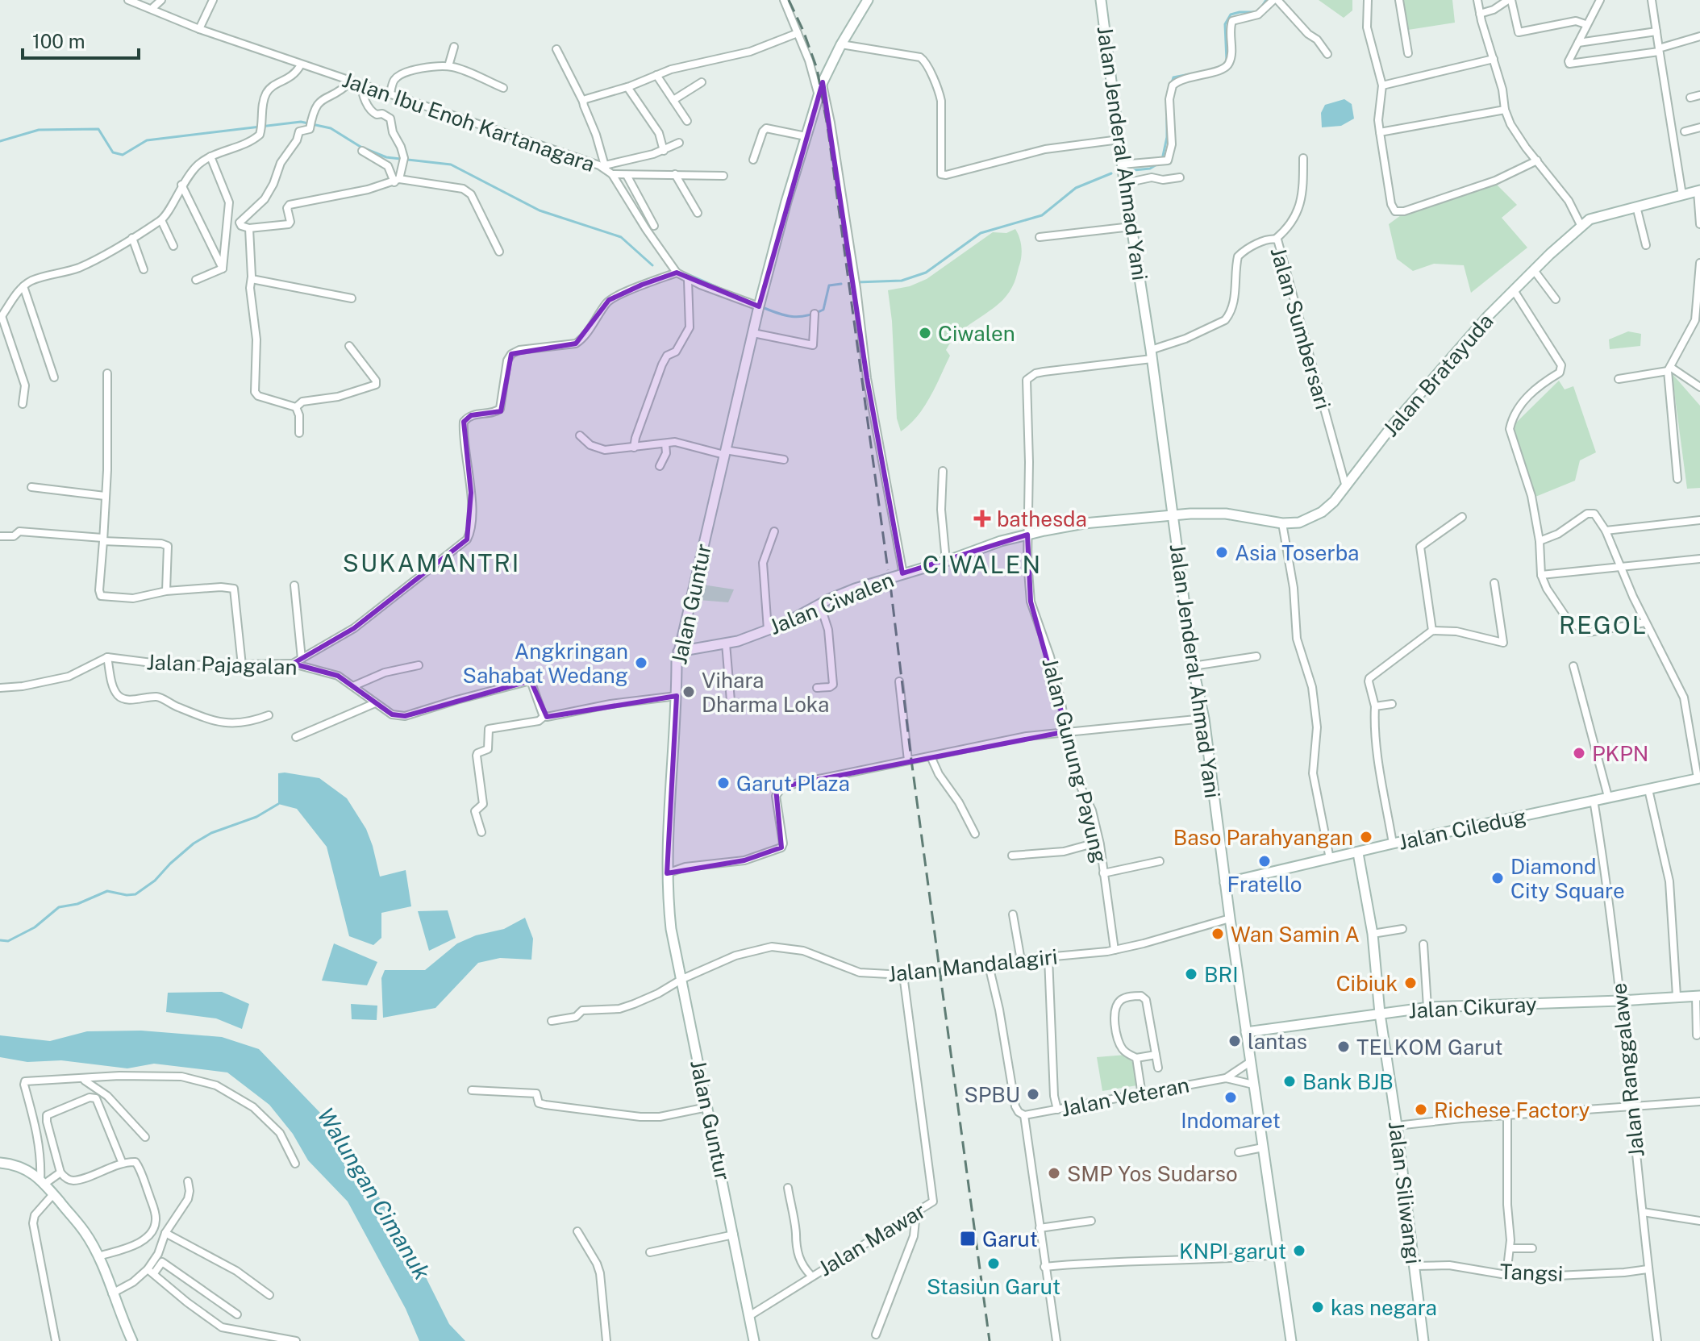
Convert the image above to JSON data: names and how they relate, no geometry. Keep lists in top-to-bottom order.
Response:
{
  "streets": {
    "street": [
      "Jalan Ibu Enoh Kartanagara",
      "Jalan Jenderal Ahmad Yani",
      "Jalan Sumbersari",
      "Jalan Bratayuda",
      "Jalan Ciwalen",
      "Jalan Guntur",
      "Jalan Pajagalan",
      "Jalan Gunung Payung",
      "Jalan Ciledug",
      "Jalan Mandalagiri",
      "Jalan Cikuray",
      "Jalan Ranggalawe",
      "Jalan Veteran",
      "Jalan Siliwangi",
      "Jalan Mawar",
      "Tangsi"
    ]
  },
  "crossings": [
    ["Jalan Ibu Enoh Kartanagara", "Jalan Guntur"],
    ["Jalan Jenderal Ahmad Yani", "Jalan Sumbersari"],
    ["Jalan Jenderal Ahmad Yani", "Jalan Bratayuda"],
    ["Jalan Jenderal Ahmad Yani", "Jalan Ciwalen"],
    ["Jalan Jenderal Ahmad Yani", "Jalan Gunung Payung"],
    ["Jalan Jenderal Ahmad Yani", "Jalan Ciledug"],
    ["Jalan Jenderal Ahmad Yani", "Jalan Mandalagiri"],
    ["Jalan Jenderal Ahmad Yani", "Jalan Cikuray"],
    ["Jalan Jenderal Ahmad Yani", "Jalan Veteran"],
    ["Jalan Sumbersari", "Jalan Bratayuda"],
    ["Jalan Sumbersari", "Jalan Gunung Payung"],
    ["Jalan Bratayuda", "Jalan Ciwalen"],
    ["Jalan Ciwalen", "Jalan Guntur"],
    ["Jalan Ciwalen", "Jalan Gunung Payung"],
    ["Jalan Guntur", "Jalan Mandalagiri"],
    ["Jalan Guntur", "Jalan Mawar"],
    ["Jalan Gunung Payung", "Jalan Mandalagiri"],
    ["Jalan Ciledug", "Jalan Ranggalawe"],
    ["Jalan Ciledug", "Jalan Siliwangi"],
    ["Jalan Mandalagiri", "Jalan Mawar"],
    ["Jalan Cikuray", "Jalan Ranggalawe"],
    ["Jalan Cikuray", "Jalan Siliwangi"],
    ["Jalan Ranggalawe", "Tangsi"],
    ["Jalan Siliwangi", "Tangsi"]
  ],
  "districts": ["SUKAMANTRI", "CIWALEN", "REGOL"],
  "water": ["Walungan Cimanuk"],
  "places": {
    "other": [
      "Ciwalen",
      "Asia Toserba",
      "Angkringan Sahabat Wedang",
      "Vihara Dharma Loka",
      "PKPN",
      "Garut Plaza",
      "Baso Parahyangan",
      "Fratello",
      "Diamond City Square",
      "Wan Samin A",
      "BRI",
      "Cibiuk",
      "lantas",
      "TELKOM Garut",
      "Bank BJB",
      "SPBU",
      "Indomaret",
      "Richese Factory",
      "SMP Yos Sudarso",
      "KNPI garut",
      "Stasiun Garut",
      "kas negara"
    ],
    "health": ["bathesda"],
    "transit": ["Garut"]
  },
  "scale_bar": "100 m"
}
